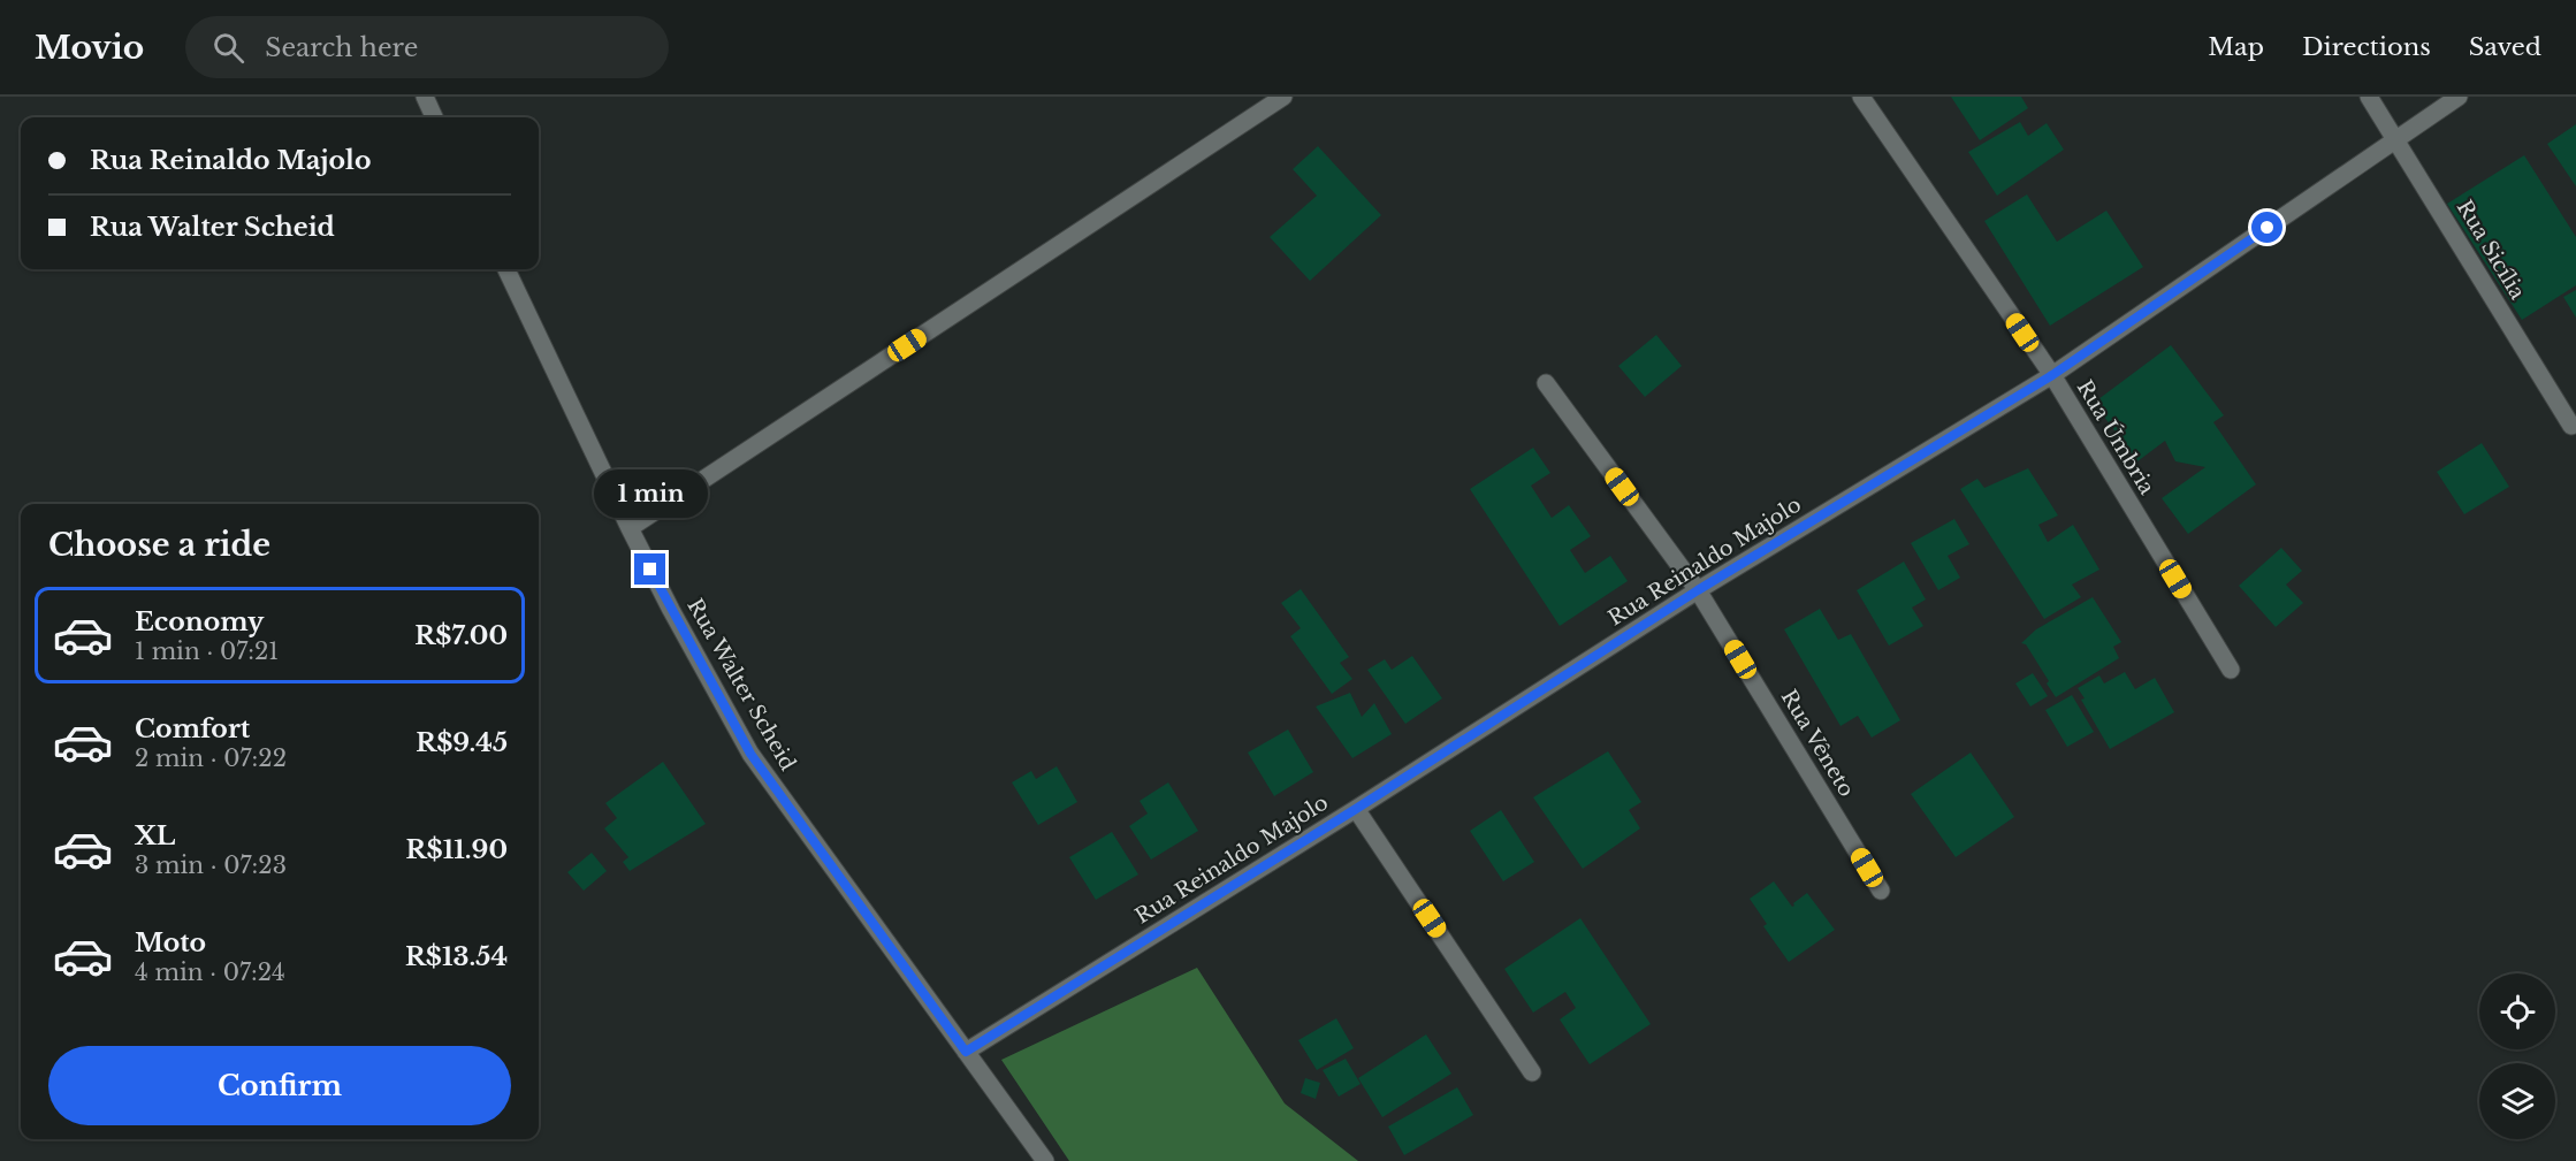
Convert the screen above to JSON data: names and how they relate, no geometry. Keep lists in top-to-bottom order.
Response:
{
  "streets": {
    "street": [
      "Rua Sicília",
      "Rua Úmbria",
      "Rua Reinaldo Majolo",
      "Rua Walter Scheid",
      "Rua Vêneto"
    ]
  },
  "crossings": [
    ["Rua Sicília", "Rua Reinaldo Majolo"],
    ["Rua Úmbria", "Rua Reinaldo Majolo"],
    ["Rua Reinaldo Majolo", "Rua Walter Scheid"],
    ["Rua Reinaldo Majolo", "Rua Vêneto"]
  ],
  "page": {
    "header": "Movio",
    "search": "Search here",
    "nav": ["Map", "Directions", "Saved"],
    "banner": ["Rua Reinaldo Majolo", "Rua Walter Scheid"],
    "bubble": "1 min",
    "heading": "Choose a ride",
    "list": [
      {
        "name": "Economy",
        "note": "1 min · 07:21",
        "value": "R$7.00"
      },
      {
        "name": "Comfort",
        "note": "2 min · 07:22",
        "value": "R$9.45"
      },
      {
        "name": "XL",
        "note": "3 min · 07:23",
        "value": "R$11.90"
      },
      {
        "name": "Moto",
        "note": "4 min · 07:24",
        "value": "R$13.54"
      }
    ],
    "buttons": "Confirm"
  }
}
